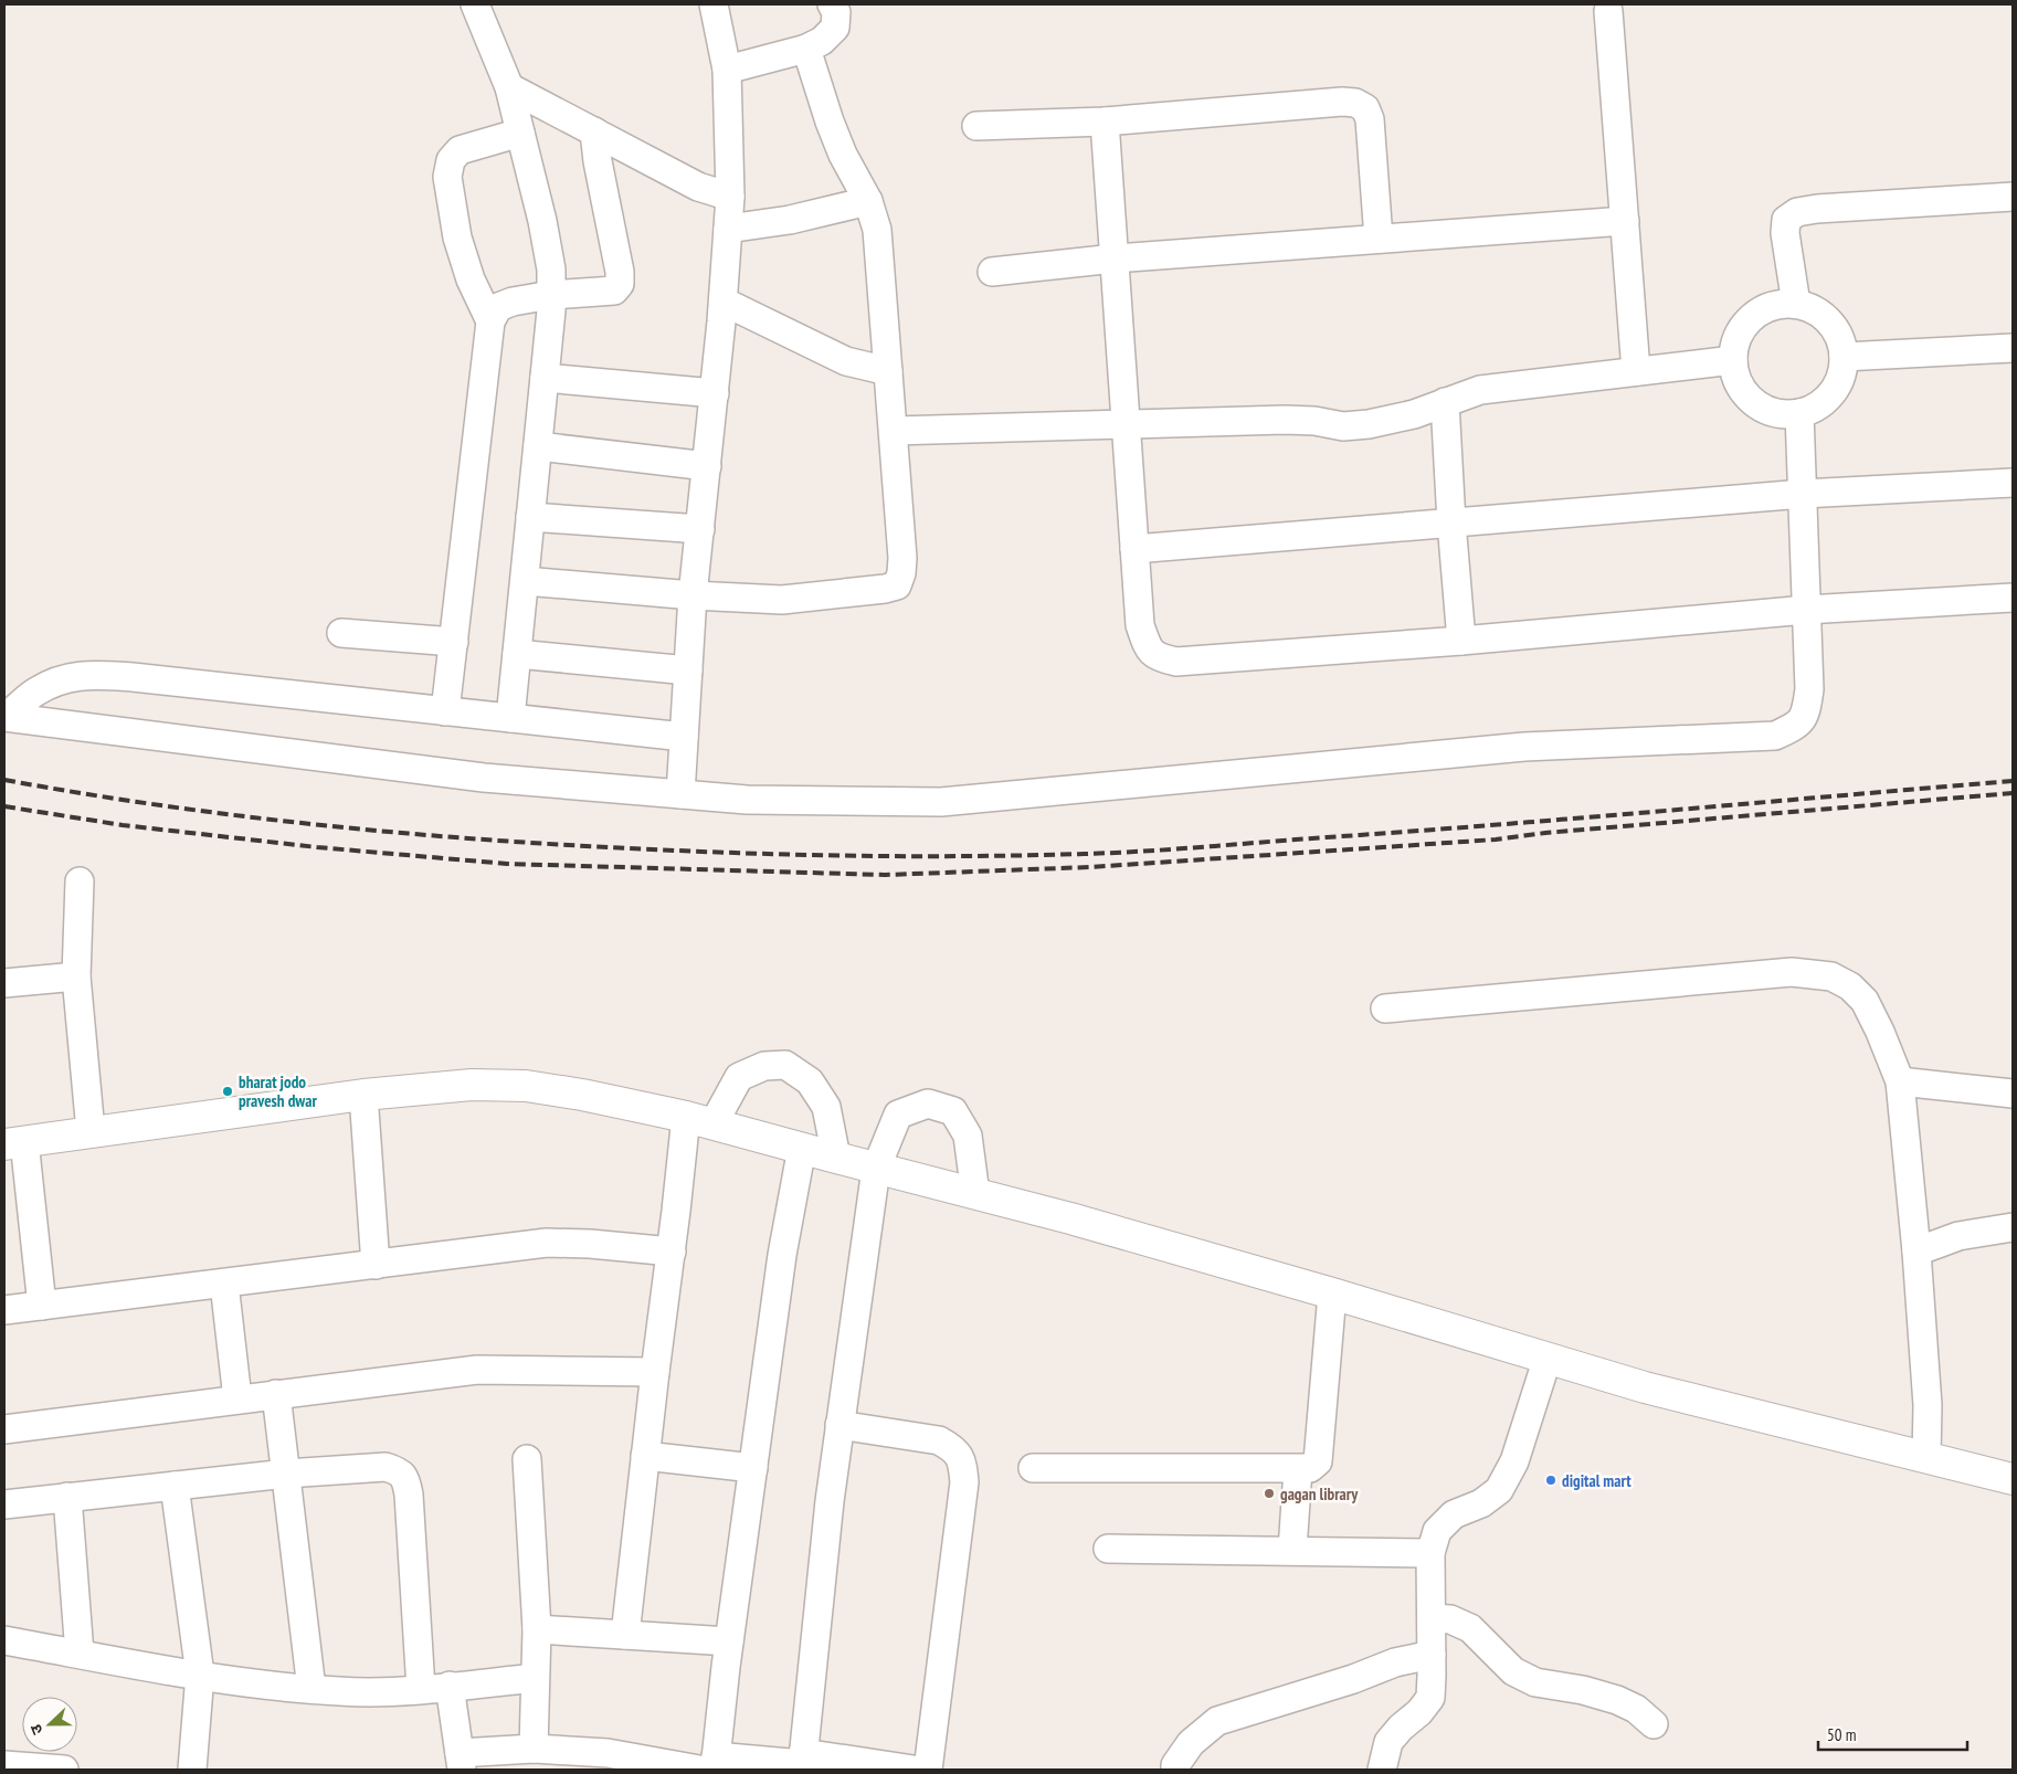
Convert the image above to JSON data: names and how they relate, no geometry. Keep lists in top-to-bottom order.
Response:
{
  "places": ["bharat jodo pravesh dwar", "digital mart", "gagan library"],
  "scale_bar": "50 m",
  "north": "left"
}
